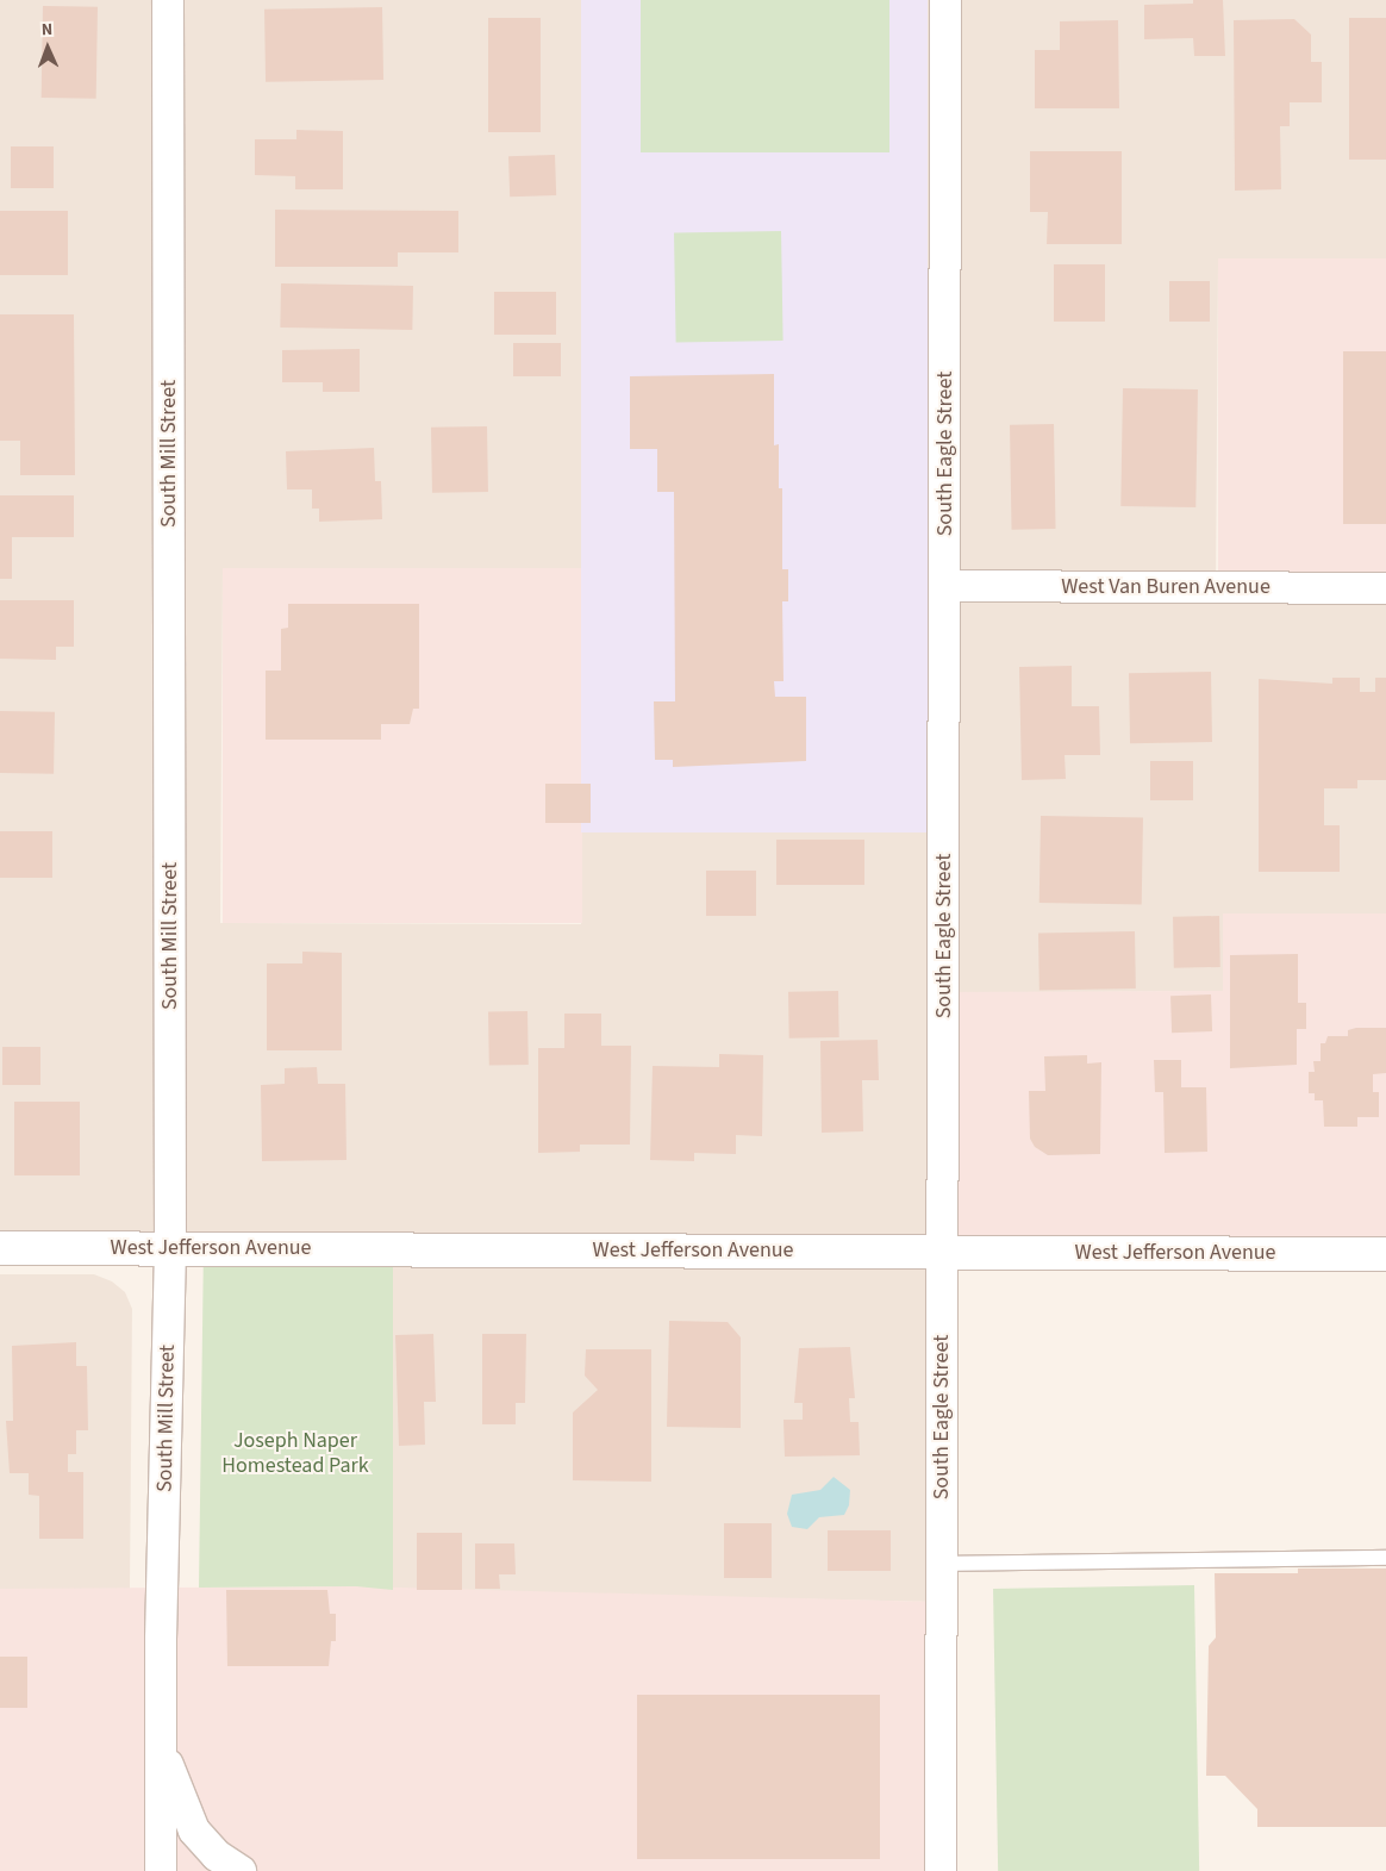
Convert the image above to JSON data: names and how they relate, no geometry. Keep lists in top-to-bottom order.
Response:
{
  "streets": {
    "street": [
      "South Mill Street",
      "South Eagle Street",
      "West Van Buren Avenue",
      "West Jefferson Avenue"
    ]
  },
  "crossings": [
    ["South Mill Street", "West Jefferson Avenue"],
    ["South Eagle Street", "West Van Buren Avenue"],
    ["South Eagle Street", "West Jefferson Avenue"]
  ],
  "parks": ["Joseph Naper Homestead Park"],
  "north": "top"
}
